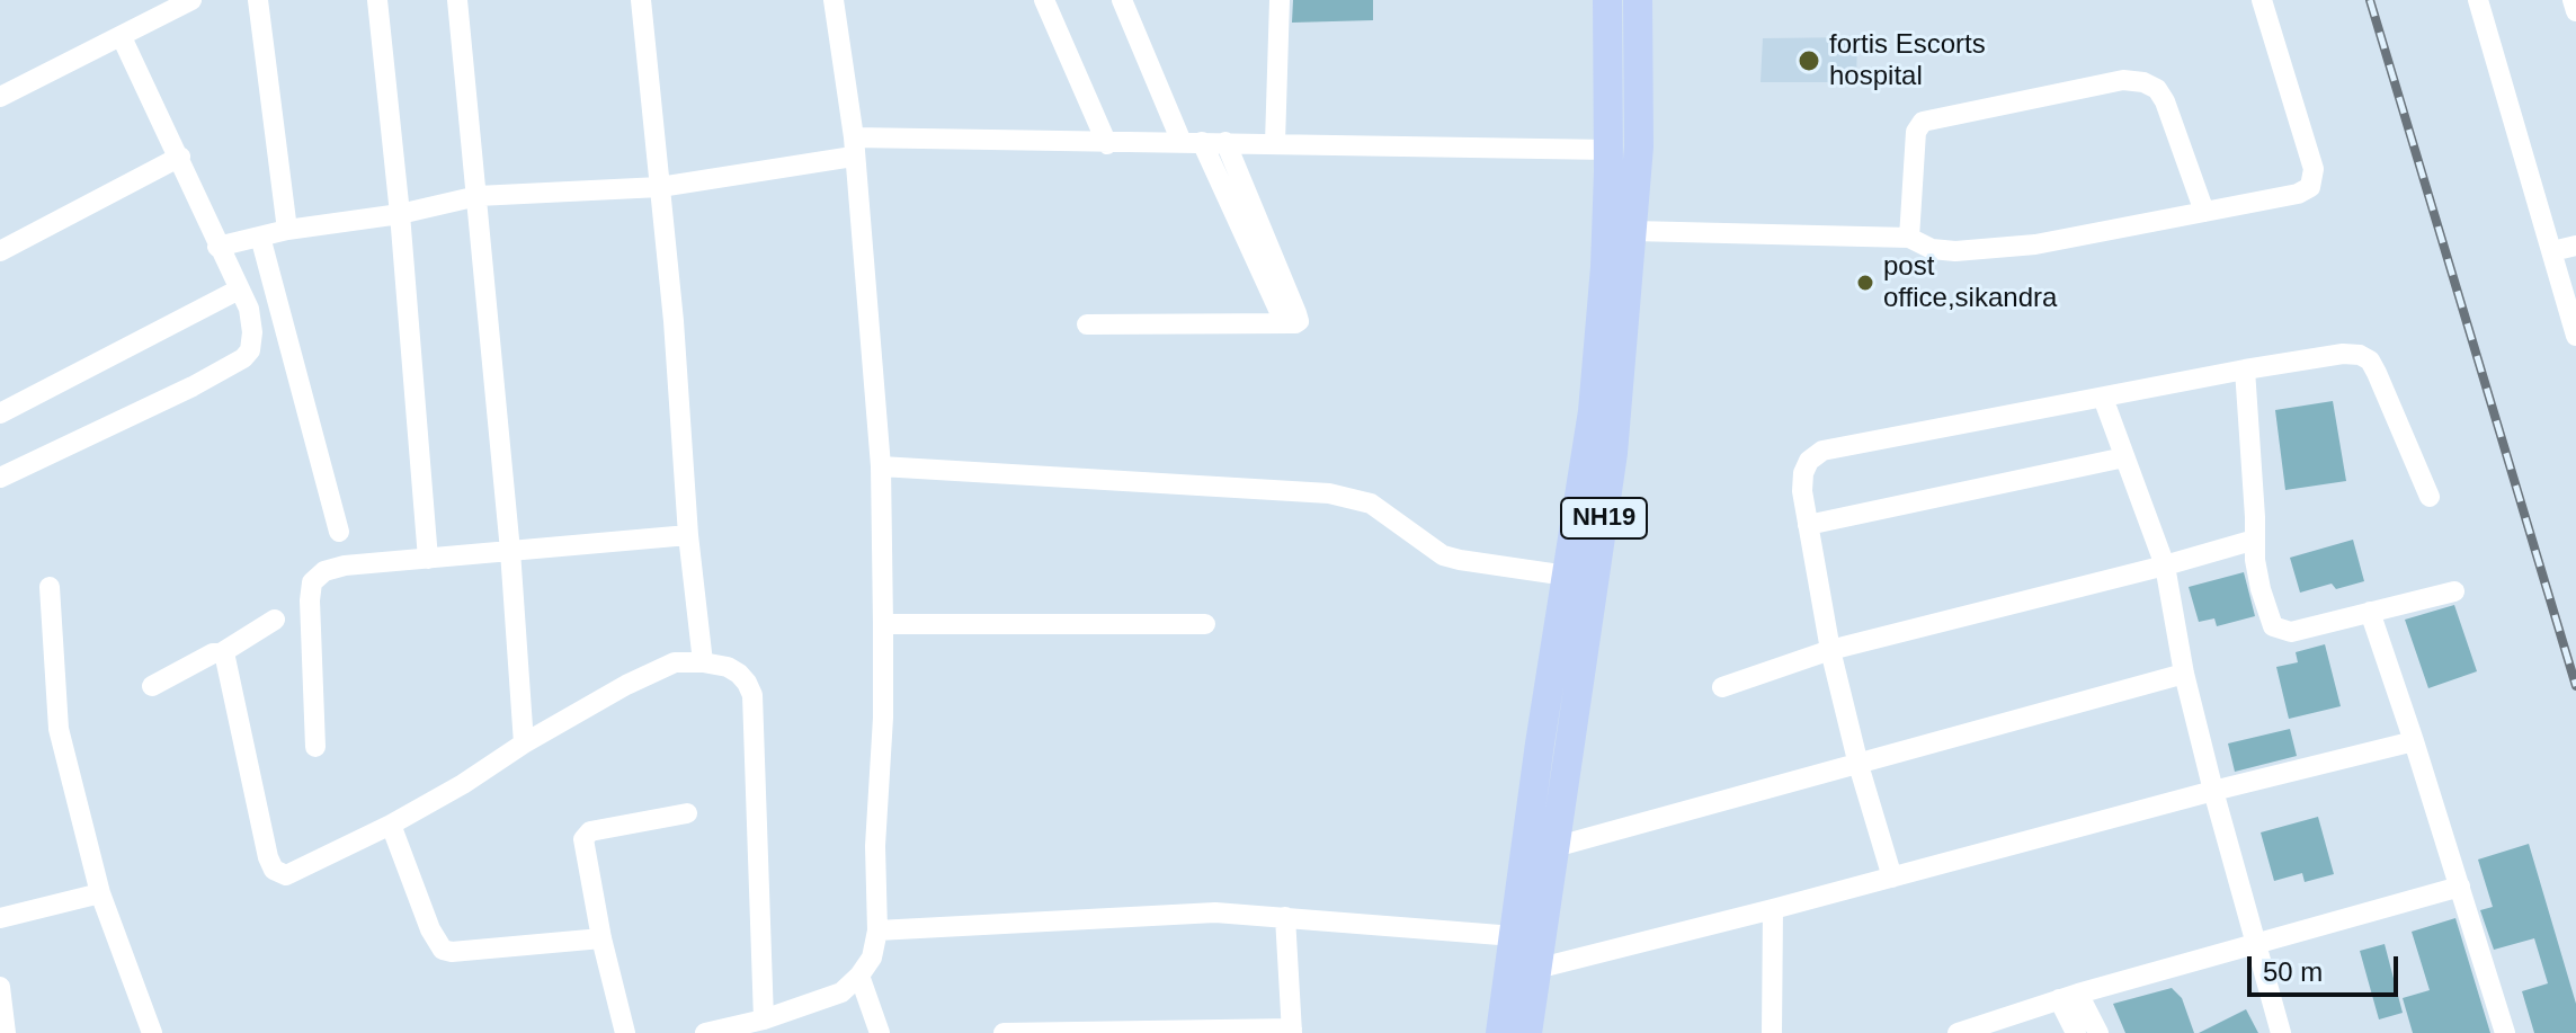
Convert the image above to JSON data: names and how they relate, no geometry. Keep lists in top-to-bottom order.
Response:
{
  "streets": {
    "highway": ["NH19"]
  },
  "places": ["fortis Escorts hospital", "post office,sikandra"],
  "scale_bar": "50 m"
}
